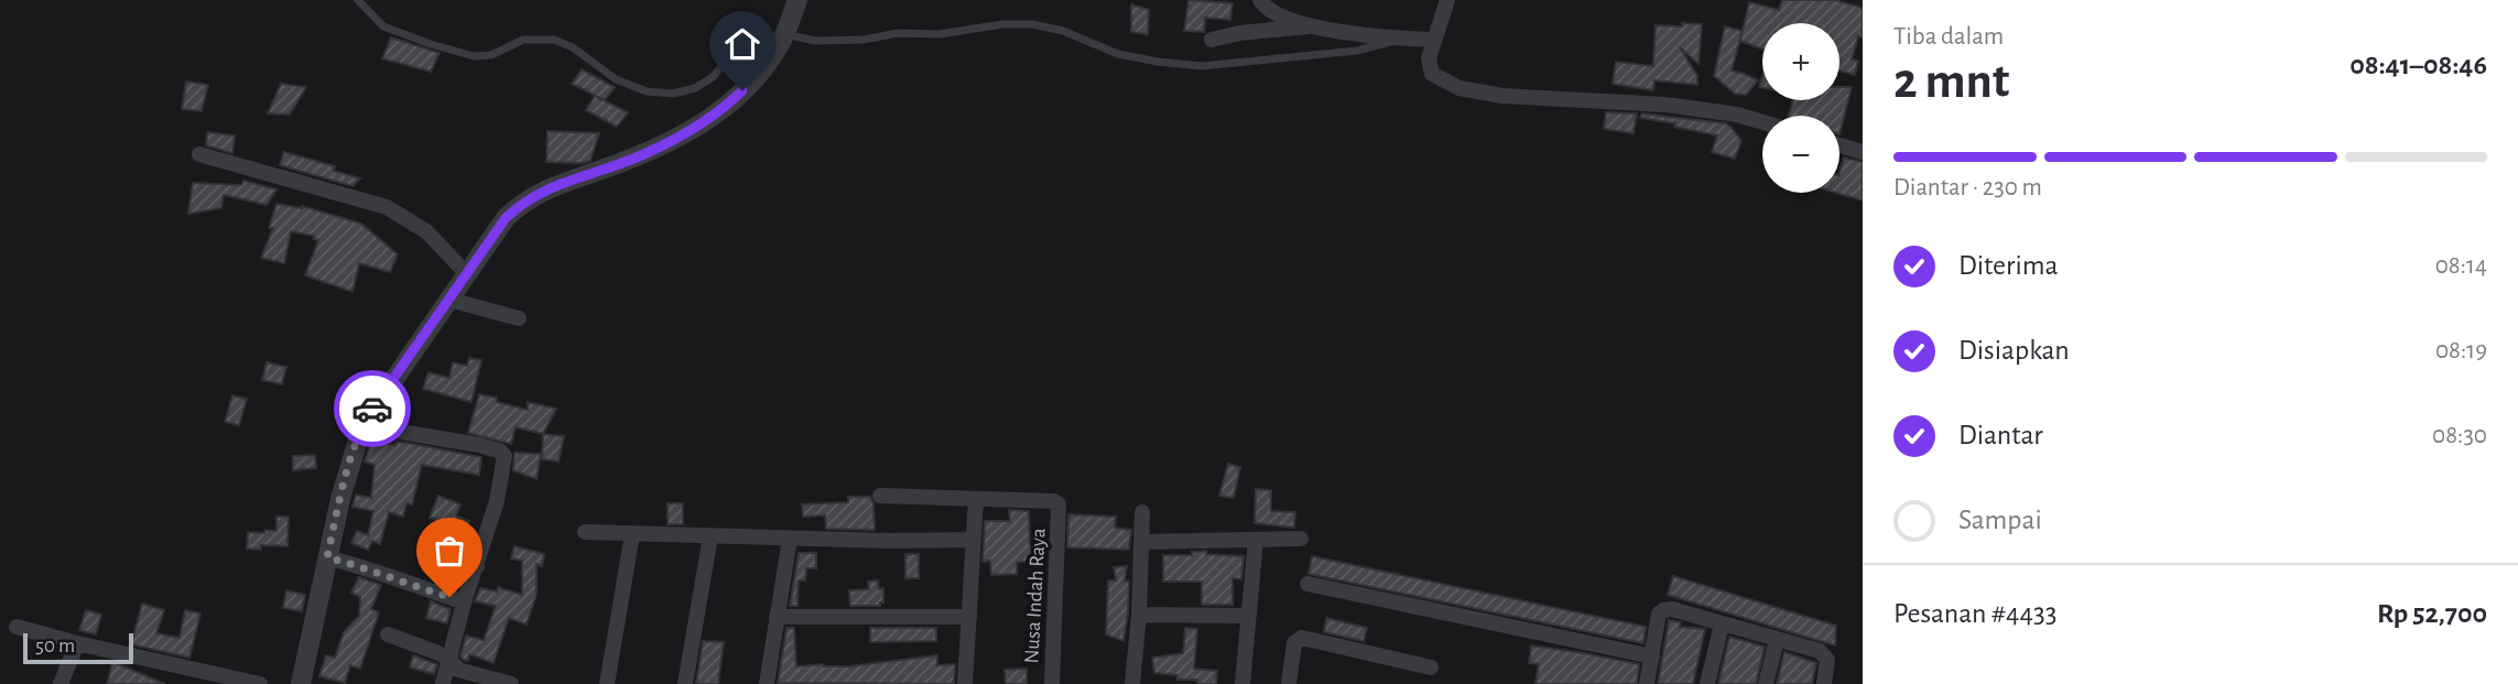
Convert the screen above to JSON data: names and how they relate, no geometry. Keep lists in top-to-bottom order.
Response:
{
  "streets": {
    "street": ["Nusa Indah Raya"]
  },
  "scale_bar": "50 m",
  "page": {
    "heading": ["2 mnt", "Tiba dalam", "08:41–08:46"],
    "panel": ["Pesanan #4433", "Rp 52,700"],
    "map_buttons": ["+", "−"],
    "bar": "Diantar · 230 m",
    "list": [
      ["Diterima", "08:14"],
      ["Disiapkan", "08:19"],
      ["Diantar", "08:30"],
      "Sampai"
    ],
    "scale": "50 m"
  }
}
